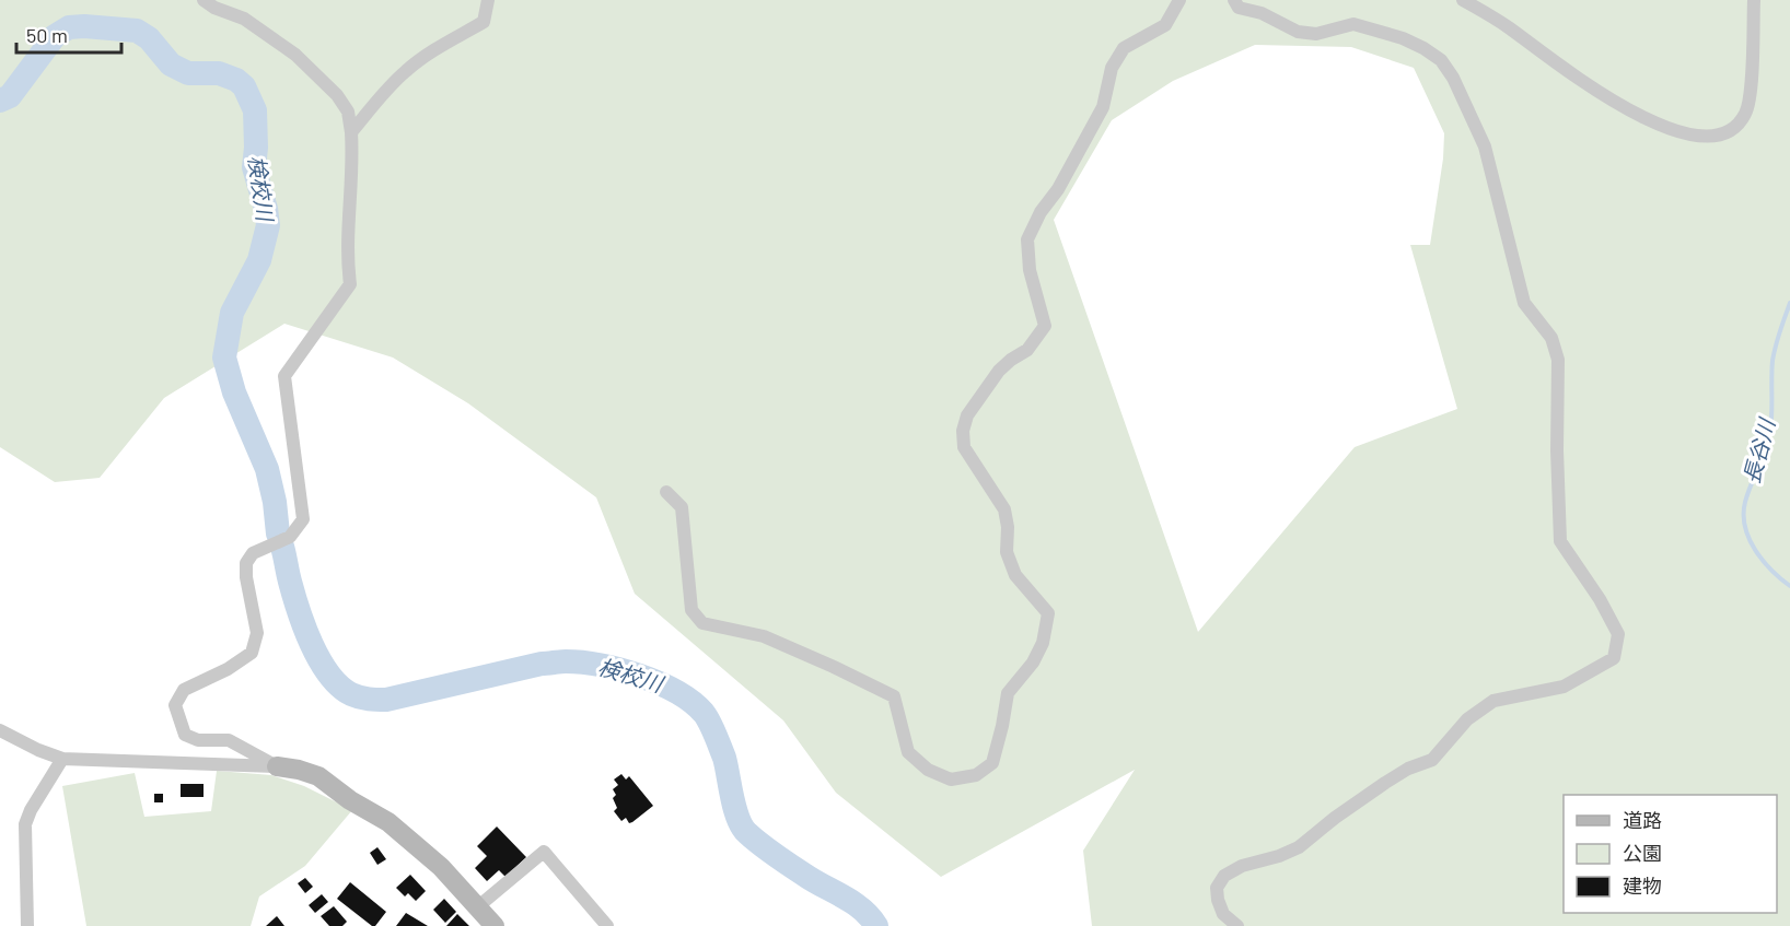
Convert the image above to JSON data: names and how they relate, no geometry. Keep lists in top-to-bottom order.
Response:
{
  "water": ["検校川", "長谷川"],
  "legend": ["道路", "公園", "建物"],
  "scale_bar": "50 m"
}
